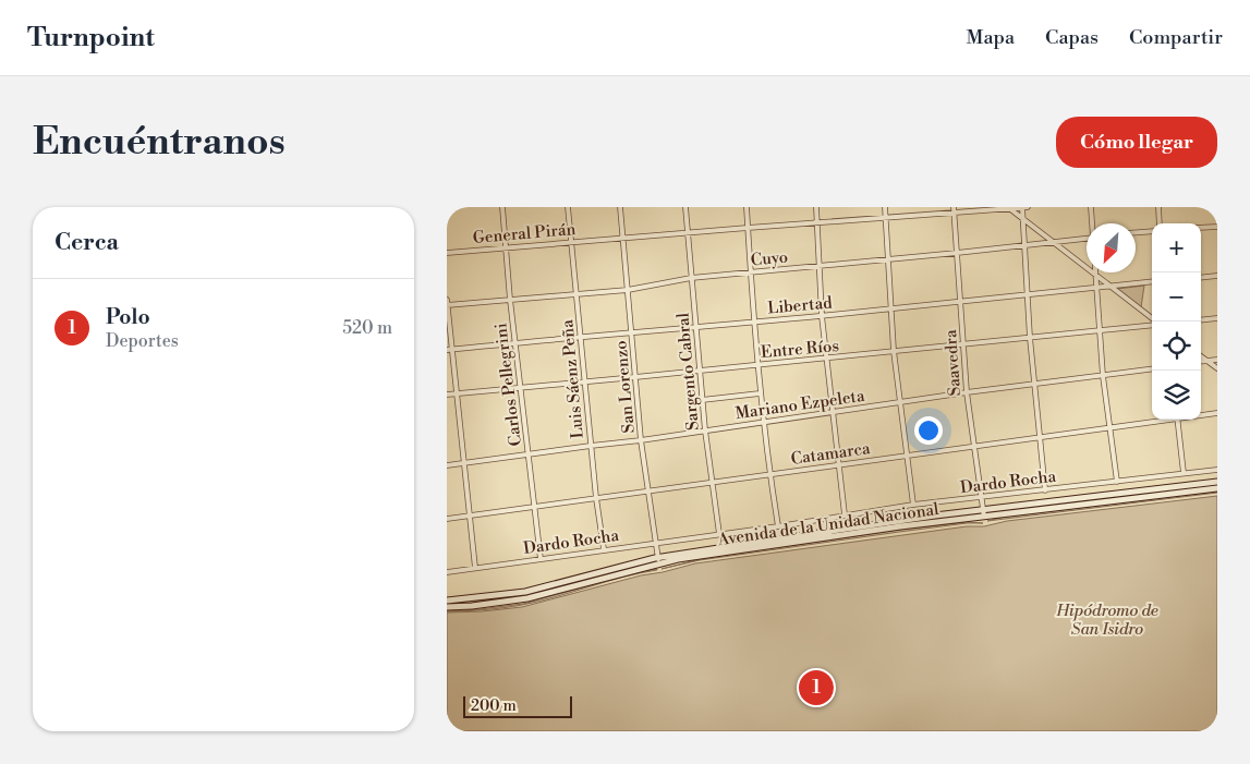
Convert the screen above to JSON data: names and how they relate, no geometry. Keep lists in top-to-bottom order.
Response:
{
  "streets": {
    "main road": ["Avenida de la Unidad Nacional"],
    "street": [
      "General Pirán",
      "Cuyo",
      "Libertad",
      "Entre Ríos",
      "Saavedra",
      "Sargento Cabral",
      "Luis Sáenz Peña",
      "Carlos Pellegrini",
      "San Lorenzo",
      "Mariano Ezpeleta",
      "Catamarca",
      "Dardo Rocha"
    ]
  },
  "crossings": [
    ["General Pirán", "Saavedra"],
    ["General Pirán", "Sargento Cabral"],
    ["General Pirán", "Luis Sáenz Peña"],
    ["General Pirán", "Carlos Pellegrini"],
    ["General Pirán", "San Lorenzo"],
    ["Cuyo", "Saavedra"],
    ["Cuyo", "Sargento Cabral"],
    ["Cuyo", "Luis Sáenz Peña"],
    ["Cuyo", "Carlos Pellegrini"],
    ["Cuyo", "San Lorenzo"],
    ["Libertad", "Saavedra"],
    ["Libertad", "Sargento Cabral"],
    ["Libertad", "Luis Sáenz Peña"],
    ["Libertad", "Carlos Pellegrini"],
    ["Libertad", "San Lorenzo"],
    ["Entre Ríos", "Saavedra"],
    ["Entre Ríos", "Sargento Cabral"],
    ["Entre Ríos", "Luis Sáenz Peña"],
    ["Entre Ríos", "Carlos Pellegrini"],
    ["Entre Ríos", "San Lorenzo"],
    ["Saavedra", "Mariano Ezpeleta"],
    ["Saavedra", "Catamarca"],
    ["Saavedra", "Dardo Rocha"],
    ["Saavedra", "Avenida de la Unidad Nacional"],
    ["Sargento Cabral", "Mariano Ezpeleta"],
    ["Sargento Cabral", "Catamarca"],
    ["Sargento Cabral", "Dardo Rocha"],
    ["Luis Sáenz Peña", "Mariano Ezpeleta"],
    ["Luis Sáenz Peña", "Catamarca"],
    ["Luis Sáenz Peña", "Dardo Rocha"],
    ["Carlos Pellegrini", "Mariano Ezpeleta"],
    ["Carlos Pellegrini", "Catamarca"],
    ["Carlos Pellegrini", "Dardo Rocha"],
    ["San Lorenzo", "Mariano Ezpeleta"],
    ["San Lorenzo", "Catamarca"],
    ["San Lorenzo", "Dardo Rocha"],
    ["San Lorenzo", "Avenida de la Unidad Nacional"]
  ],
  "parks": ["Hipódromo de San Isidro"],
  "scale_bar": "200 m",
  "north": "bottom left",
  "page": {
    "header": "Turnpoint",
    "nav": ["Mapa", "Capas", "Compartir"],
    "buttons": "Cómo llegar",
    "title": "Encuéntranos",
    "heading": "Cerca",
    "map_buttons": ["+", "−"],
    "list": [
      {
        "mark": "1",
        "name": "Polo",
        "note": "Deportes",
        "value": "520 m"
      }
    ],
    "pins": "1",
    "scale": "200 m"
  }
}
